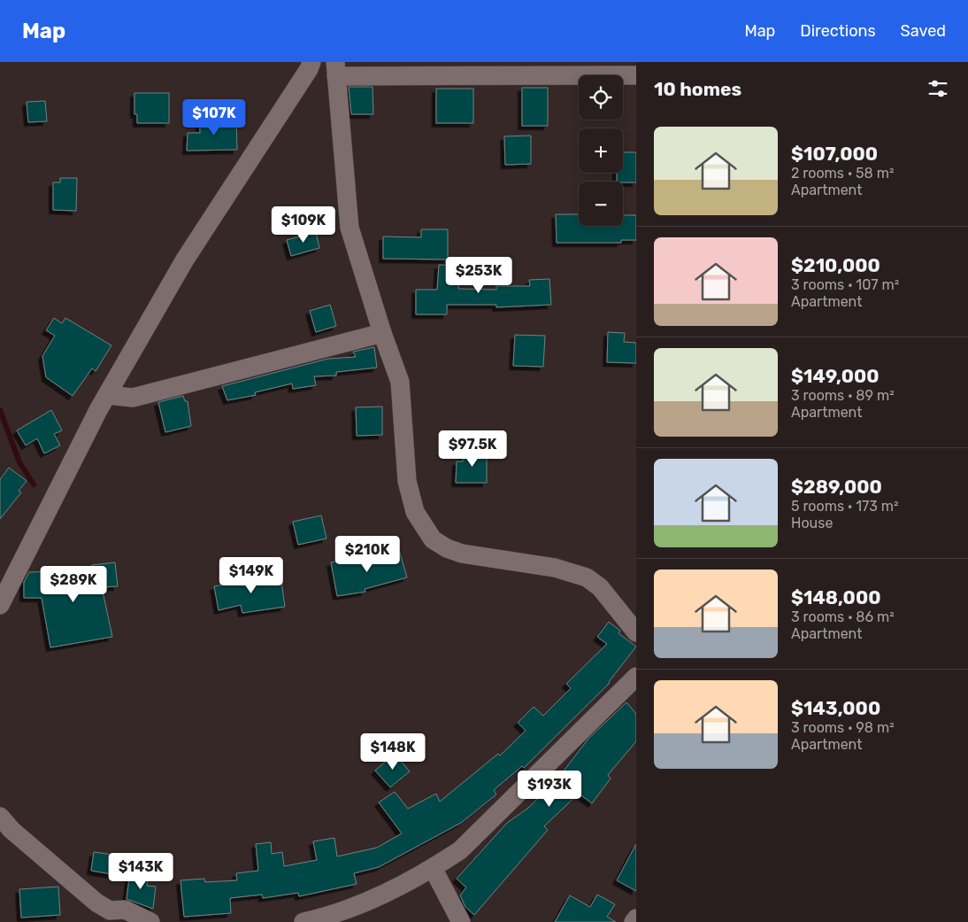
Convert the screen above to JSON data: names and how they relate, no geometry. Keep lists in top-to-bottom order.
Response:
{
  "page": {
    "header": "Map",
    "nav": ["Map", "Directions", "Saved"],
    "heading": "10 homes",
    "map_buttons": ["+", "−"],
    "price": [
      "$107K",
      "$109K",
      "$253K",
      "$97.5K",
      "$210K",
      "$149K",
      "$289K",
      "$148K",
      "$193K",
      "$143K"
    ],
    "list": [
      {
        "name": "$107,000",
        "note": "2 rooms · 58 m² · Apartment"
      },
      {
        "name": "$210,000",
        "note": "3 rooms · 107 m² · Apartment"
      },
      {
        "name": "$149,000",
        "note": "3 rooms · 89 m² · Apartment"
      },
      {
        "name": "$289,000",
        "note": "5 rooms · 173 m² · House"
      },
      {
        "name": "$148,000",
        "note": "3 rooms · 86 m² · Apartment"
      },
      {
        "name": "$143,000",
        "note": "3 rooms · 98 m² · Apartment"
      }
    ]
  }
}
